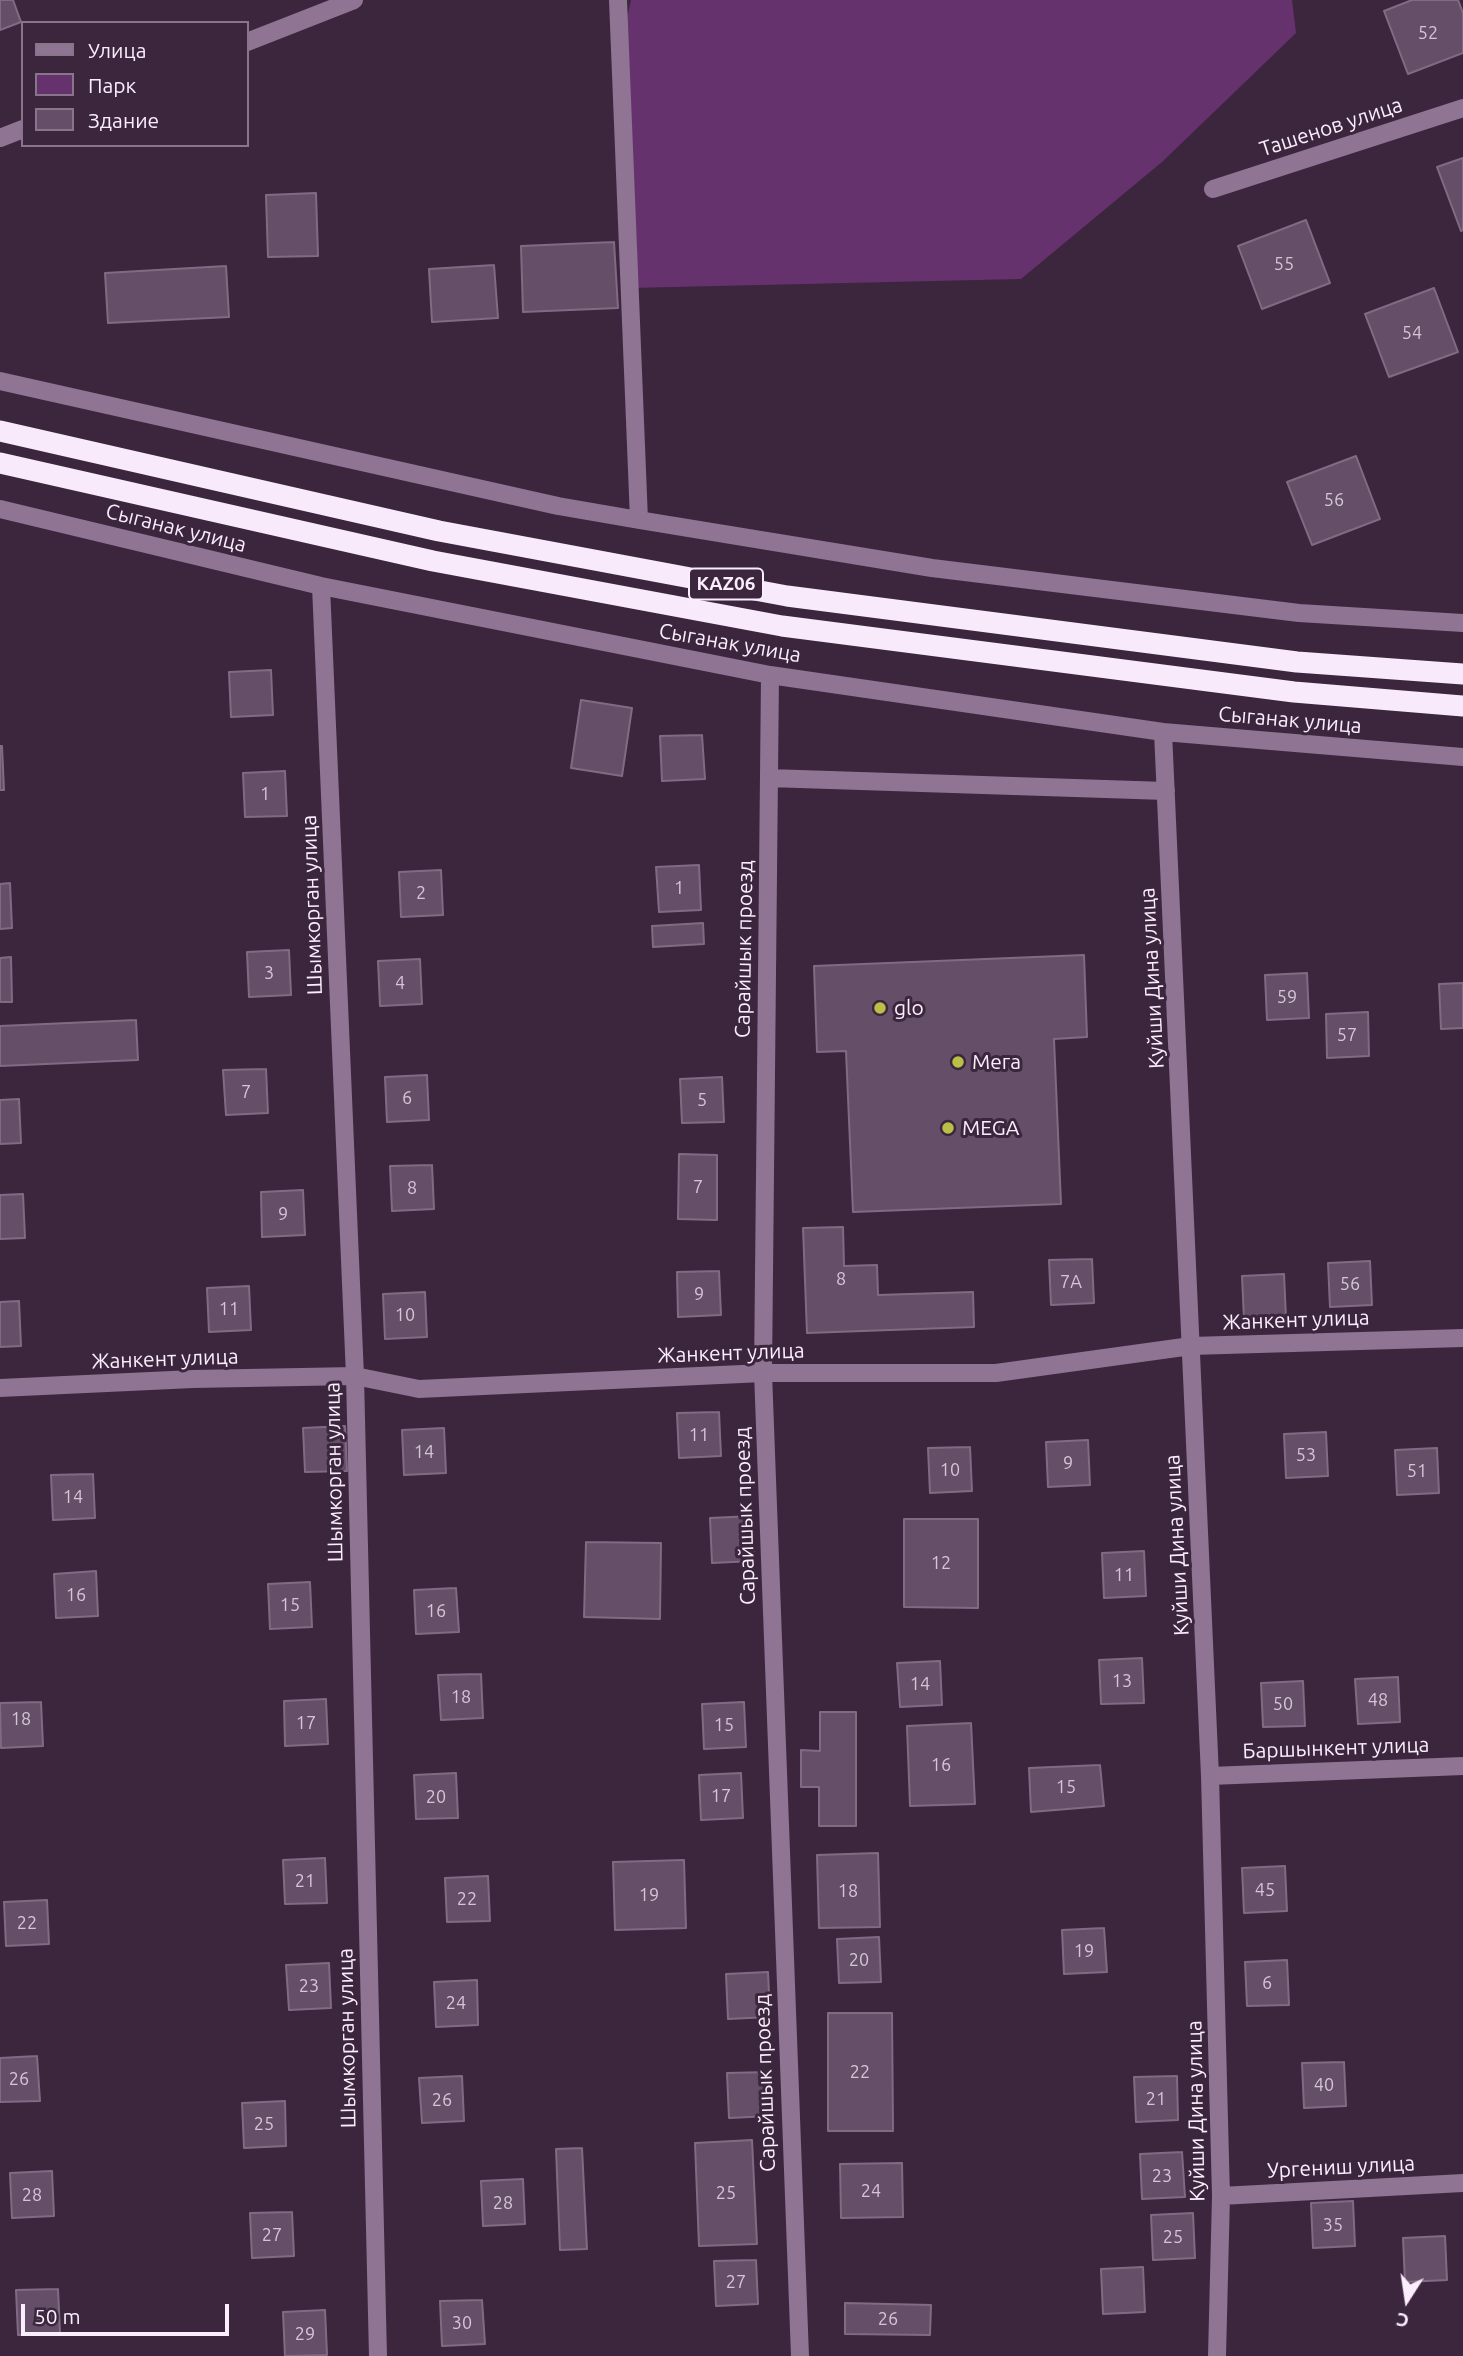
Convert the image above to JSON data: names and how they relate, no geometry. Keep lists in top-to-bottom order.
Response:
{
  "streets": {
    "highway": ["KАZ06"],
    "street": [
      "Ташенов улица",
      "Сыганак улица",
      "Шымкорган улица",
      "Сарайшык проезд",
      "Куйши Дина улица",
      "Жанкент улица",
      "Баршынкент улица",
      "Ургениш улица"
    ]
  },
  "crossings": [
    ["Сыганак улица", "Шымкорган улица"],
    ["Сыганак улица", "Сарайшык проезд"],
    ["Сыганак улица", "Куйши Дина улица"],
    ["Шымкорган улица", "Жанкент улица"],
    ["Сарайшык проезд", "Жанкент улица"],
    ["Куйши Дина улица", "Жанкент улица"],
    ["Куйши Дина улица", "Баршынкент улица"],
    ["Куйши Дина улица", "Ургениш улица"]
  ],
  "places": ["glo", "Мега", "MEGA"],
  "house_numbers": [
    "52",
    "55",
    "54",
    "56",
    "1",
    "1",
    "2",
    "3",
    "4",
    "59",
    "57",
    "7",
    "6",
    "5",
    "7",
    "8",
    "9",
    "8",
    "7А",
    "56",
    "9",
    "11",
    "10",
    "11",
    "14",
    "53",
    "9",
    "10",
    "51",
    "14",
    "12",
    "11",
    "16",
    "15",
    "16",
    "13",
    "14",
    "18",
    "48",
    "50",
    "18",
    "17",
    "15",
    "16",
    "15",
    "17",
    "20",
    "21",
    "45",
    "18",
    "19",
    "22",
    "22",
    "19",
    "20",
    "6",
    "23",
    "24",
    "22",
    "26",
    "40",
    "21",
    "26",
    "25",
    "23",
    "24",
    "25",
    "28",
    "28",
    "35",
    "27",
    "25",
    "27",
    "26",
    "30",
    "29"
  ],
  "legend": ["Улица", "Парк", "Здание"],
  "scale_bar": "50 m",
  "north": "bottom"
}
